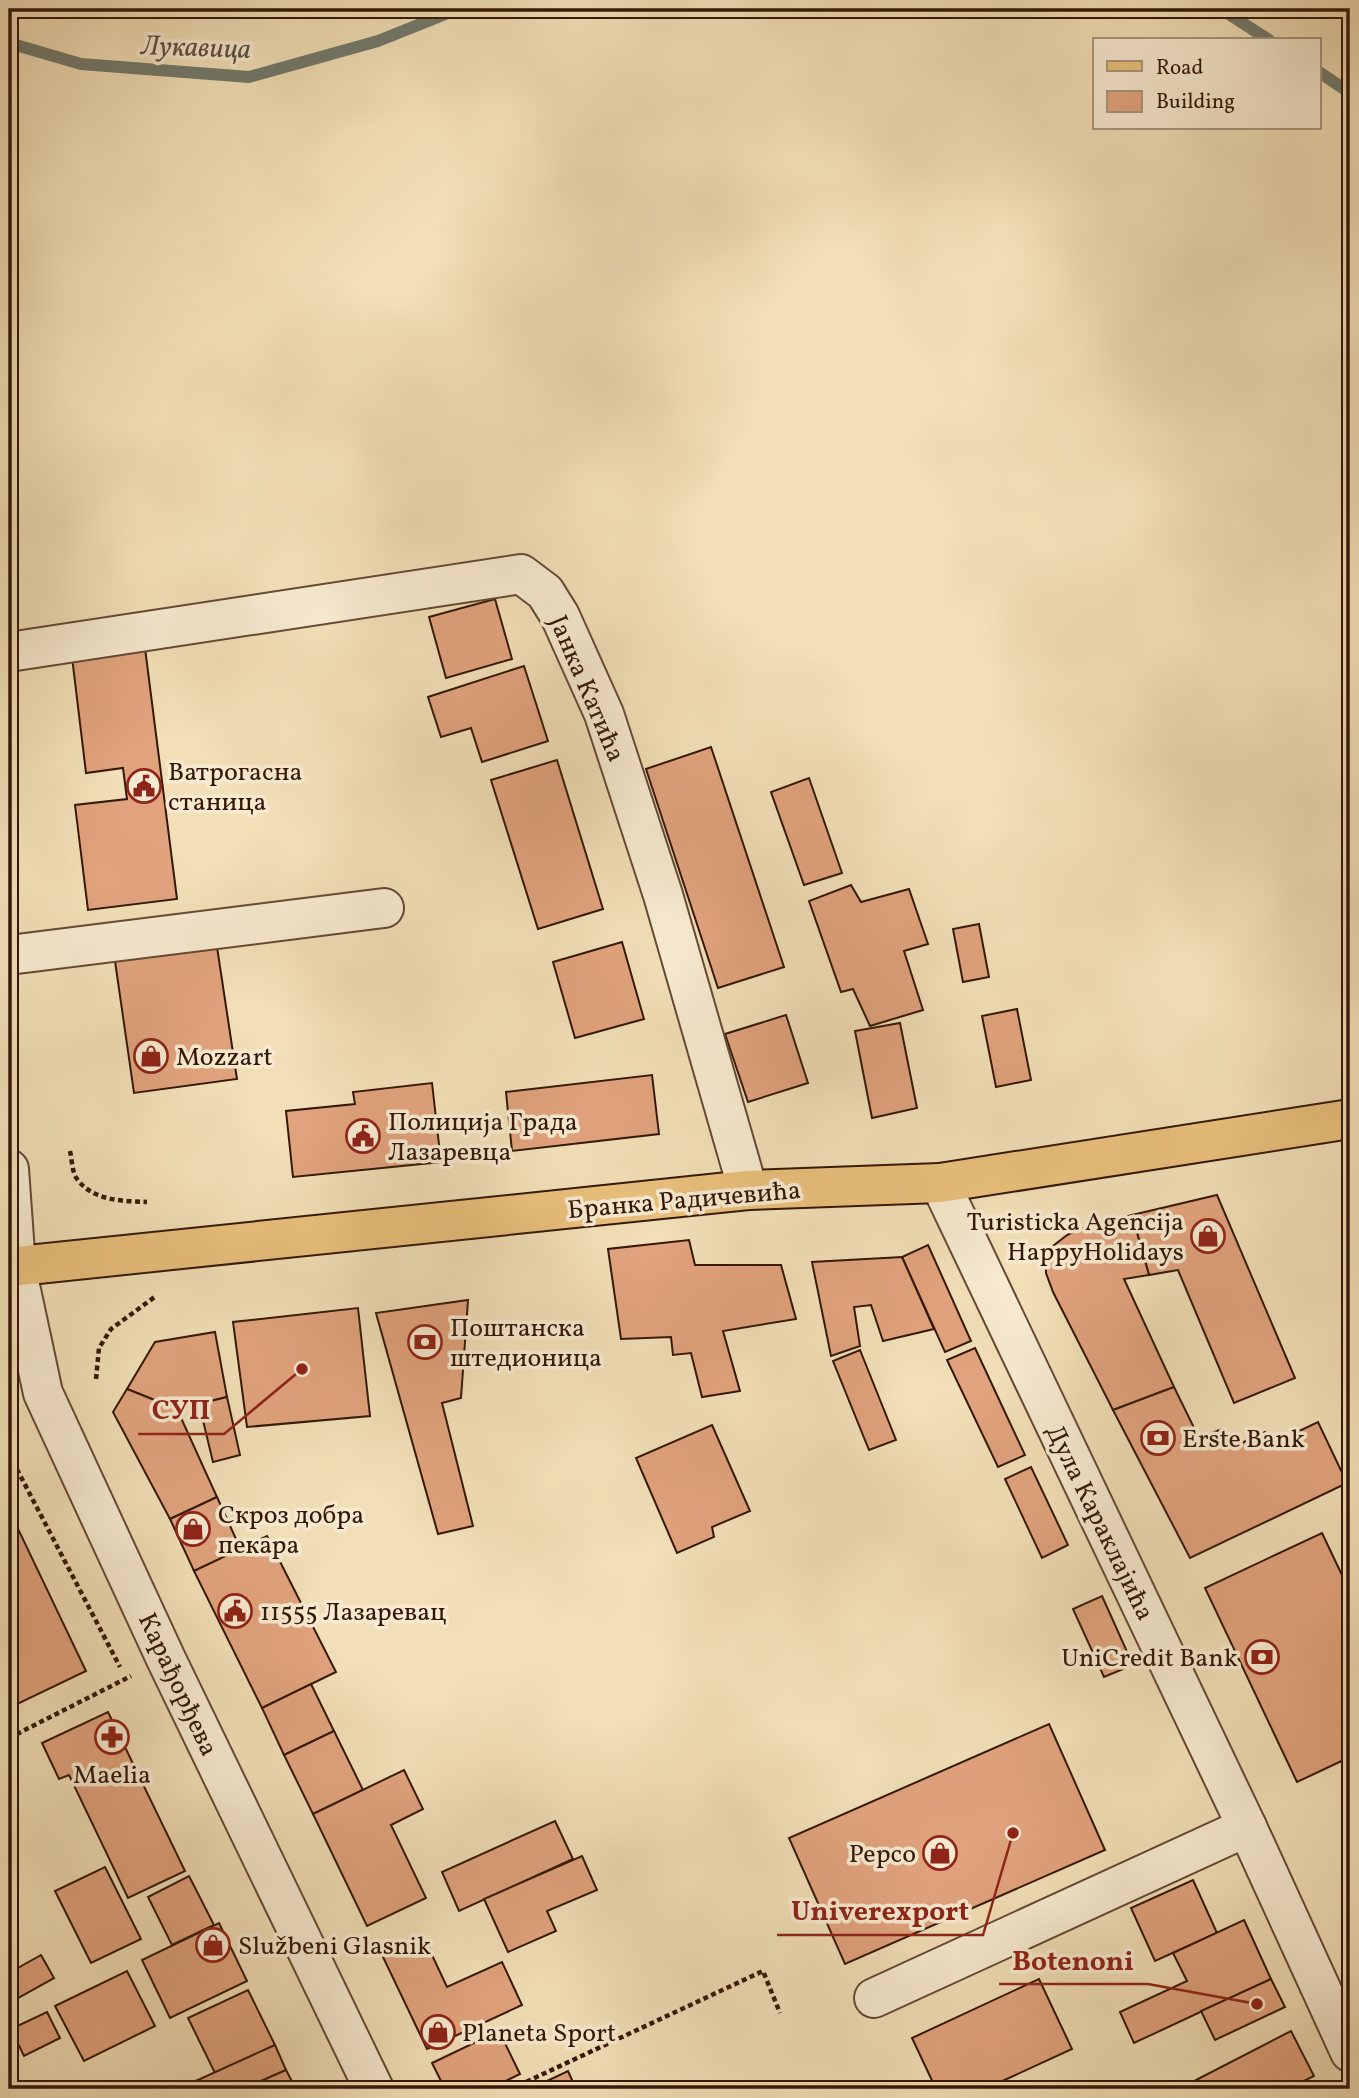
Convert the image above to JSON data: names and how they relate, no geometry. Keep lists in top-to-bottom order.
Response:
{
  "streets": {
    "main road": ["Бранка Радичевића"],
    "street": ["Јанка Катића", "Дула Караклајића", "Карађорђева"]
  },
  "crossings": [
    ["Јанка Катића", "Бранка Радичевића"],
    ["Бранка Радичевића", "Дула Караклајића"],
    ["Бранка Радичевића", "Карађорђева"]
  ],
  "water": ["Лукавица"],
  "places": {
    "public building": ["Ватрогасна станица", "Полиција Града Лазаревца", "11555 Лазаревац"],
    "shop": [
      "Mozzart",
      "Turisticka Agencija HappyHolidays",
      "Скроз добра пекара",
      "Pepco",
      "Službeni Glasnik",
      "Planeta Sport"
    ],
    "bank": ["Поштанска штедионица", "Erste Bank", "UniCredit Bank"],
    "other": ["СУП", "Univerexport", "Botenoni"],
    "pharmacy": ["Maelia"]
  },
  "legend": ["Road", "Building"]
}
